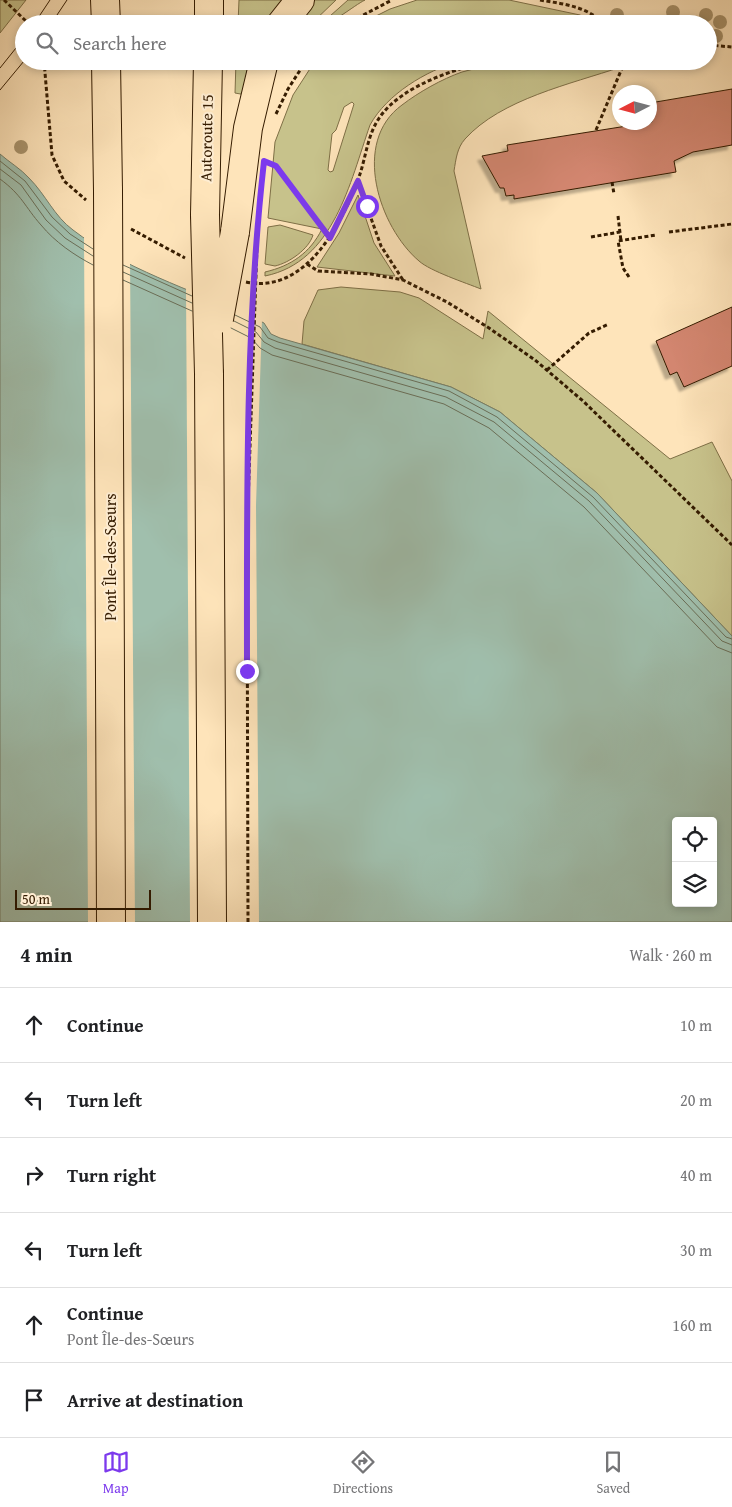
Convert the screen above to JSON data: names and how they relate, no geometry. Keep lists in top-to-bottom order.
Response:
{
  "streets": {
    "highway": ["Autoroute 15", "Pont Île-des-Sœurs"]
  },
  "scale_bar": "50 m",
  "north": "left",
  "page": {
    "search": "Search here",
    "scale": "50 m",
    "heading": ["4 min", "Walk · 260 m"],
    "list": [
      ["Continue", "10 m"],
      ["Turn left", "20 m"],
      ["Turn right", "40 m"],
      ["Turn left", "30 m"],
      ["Continue", "Pont Île-des-Sœurs", "160 m"],
      "Arrive at destination"
    ],
    "nav": ["Map", "Directions", "Saved"]
  }
}
